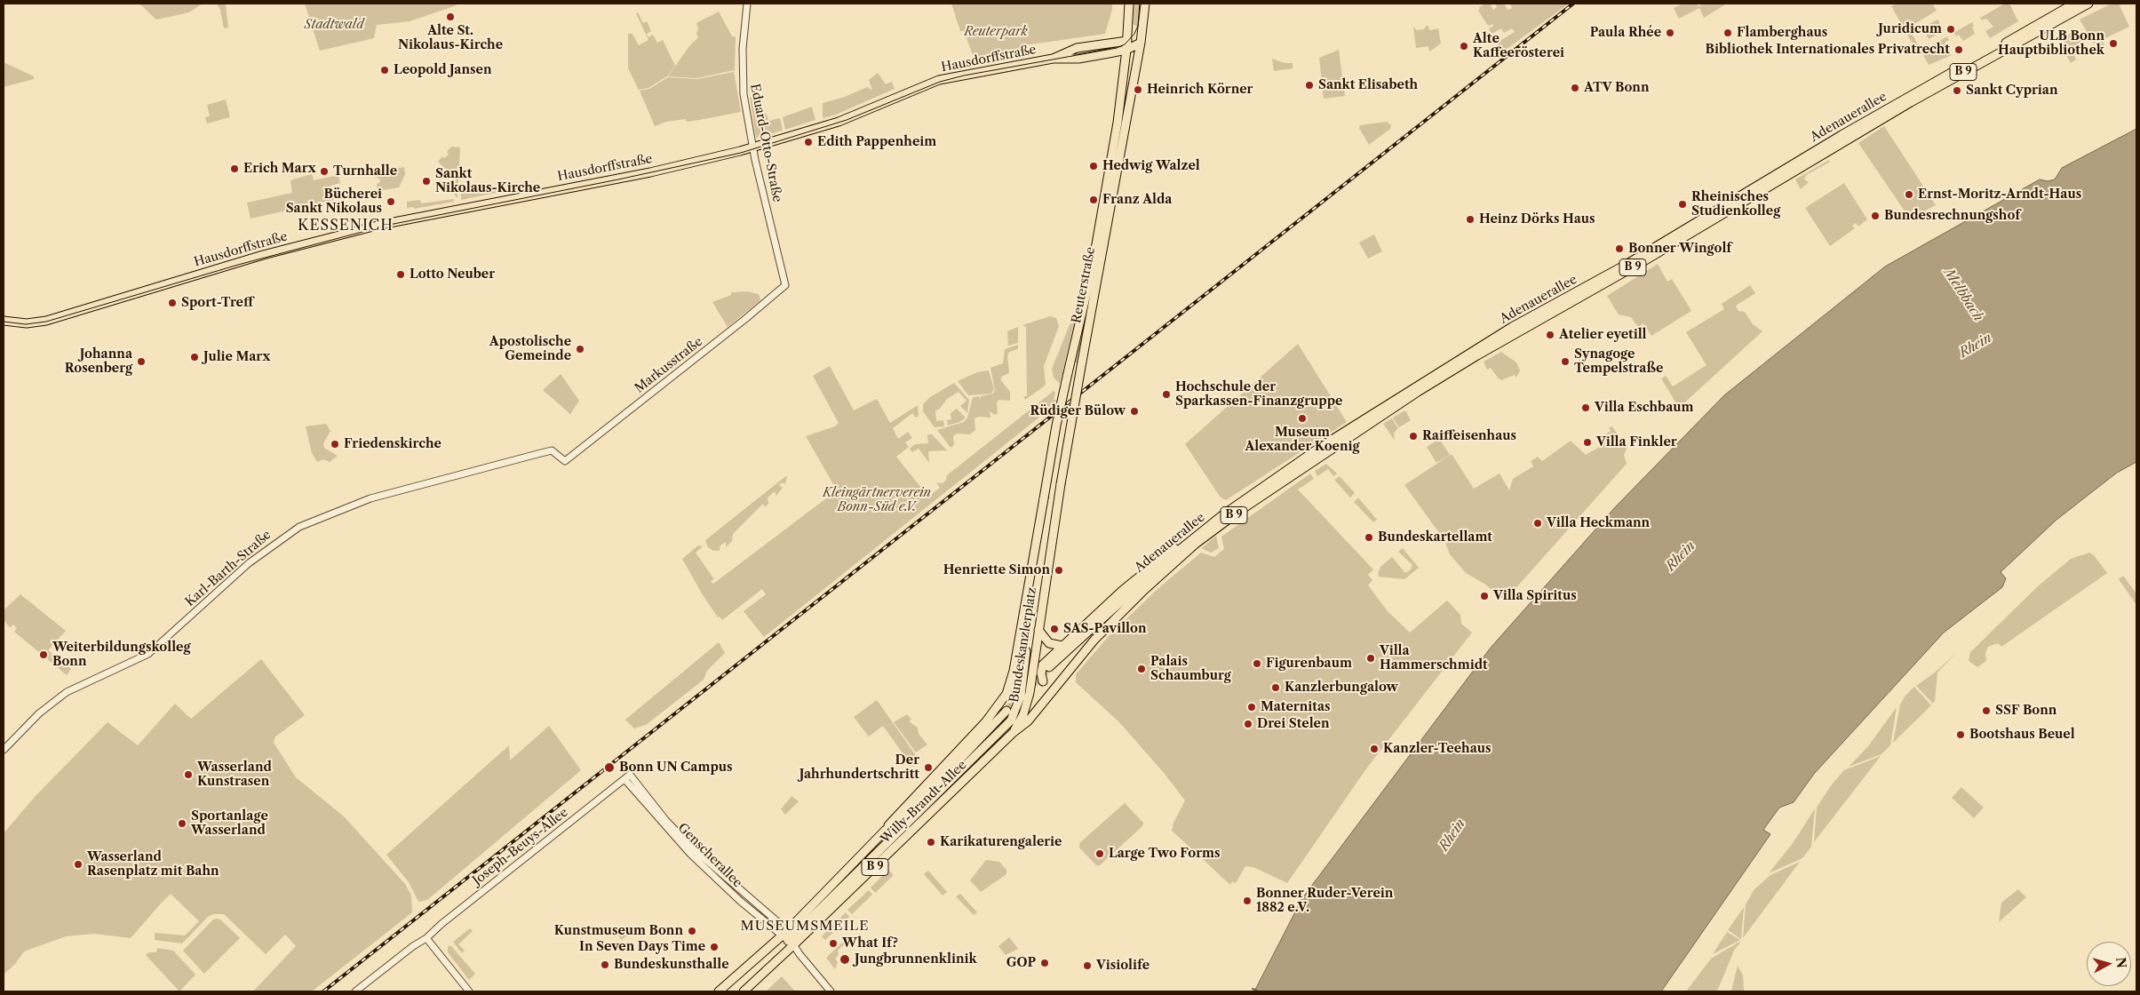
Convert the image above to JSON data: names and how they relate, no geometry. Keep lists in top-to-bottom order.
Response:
{
  "streets": {
    "main road": [
      "Hausdorffstraße",
      "B 9",
      "Adenauerallee",
      "Reuterstraße",
      "Bundeskanzlerplatz",
      "Willy-Brandt-Allee"
    ],
    "street": [
      "Eduard-Otto-Straße",
      "Markusstraße",
      "Karl-Barth-Straße",
      "Joseph-Beuys-Allee",
      "Genscherallee"
    ]
  },
  "crossings": [
    ["Hausdorffstraße", "Eduard-Otto-Straße"],
    ["Hausdorffstraße", "Reuterstraße"],
    ["B 9", "Willy-Brandt-Allee"],
    ["B 9", "Genscherallee"],
    ["Adenauerallee", "Bundeskanzlerplatz"],
    ["Eduard-Otto-Straße", "Markusstraße"],
    ["Reuterstraße", "Bundeskanzlerplatz"],
    ["Markusstraße", "Karl-Barth-Straße"],
    ["Bundeskanzlerplatz", "Willy-Brandt-Allee"],
    ["Willy-Brandt-Allee", "Genscherallee"],
    ["Joseph-Beuys-Allee", "Genscherallee"]
  ],
  "districts": ["KESSENICH", "MUSEUMSMEILE"],
  "water": ["Melbbach", "Rhein"],
  "parks": ["Stadtwald", "Reuterpark", "Kleingärtnerverein Bonn-Süd e.V."],
  "places": [
    "Alte St. Nikolaus-Kirche",
    "Juridicum",
    "Paula Rhée",
    "Flamberghaus",
    "ULB Bonn Hauptbibliothek",
    "Alte Kaffeerösterei",
    "Bibliothek Internationales Privatrecht",
    "Leopold Jansen",
    "Sankt Elisabeth",
    "ATV Bonn",
    "Heinrich Körner",
    "Sankt Cyprian",
    "Edith Pappenheim",
    "Hedwig Walzel",
    "Erich Marx",
    "Turnhalle",
    "Sankt Nikolaus-Kirche",
    "Ernst-Moritz-Arndt-Haus",
    "Franz Alda",
    "Bücherei Sankt Nikolaus",
    "Rheinisches Studienkolleg",
    "Bundesrechnungshof",
    "Heinz Dörks Haus",
    "Bonner Wingolf",
    "Lotto Neuber",
    "Sport-Treff",
    "Atelier eyetill",
    "Apostolische Gemeinde",
    "Julie Marx",
    "Johanna Rosenberg",
    "Synagoge Tempelstraße",
    "Hochschule der Sparkassen-Finanzgruppe",
    "Villa Eschbaum",
    "Rüdiger Bülow",
    "Museum Alexander Koenig",
    "Raiffeisenhaus",
    "Villa Finkler",
    "Friedenskirche",
    "Villa Heckmann",
    "Bundeskartellamt",
    "Henriette Simon",
    "Villa Spiritus",
    "SAS-Pavillon",
    "Weiterbildungskolleg Bonn",
    "Villa Hammerschmidt",
    "Figurenbaum",
    "Palais Schaumburg",
    "Kanzlerbungalow",
    "Maternitas",
    "SSF Bonn",
    "Drei Stelen",
    "Bootshaus Beuel",
    "Kanzler-Teehaus",
    "Bonn UN Campus",
    "Der Jahrhundertschritt",
    "Wasserland Kunstrasen",
    "Sportanlage Wasserland",
    "Karikaturengalerie",
    "Large Two Forms",
    "Wasserland Rasenplatz mit Bahn",
    "Bonner Ruder-Verein 1882 e.V.",
    "Kunstmuseum Bonn",
    "What If?",
    "In Seven Days Time",
    "Jungbrunnenklinik",
    "GOP",
    "Bundeskunsthalle",
    "Visiolife"
  ],
  "north": "right"
}
